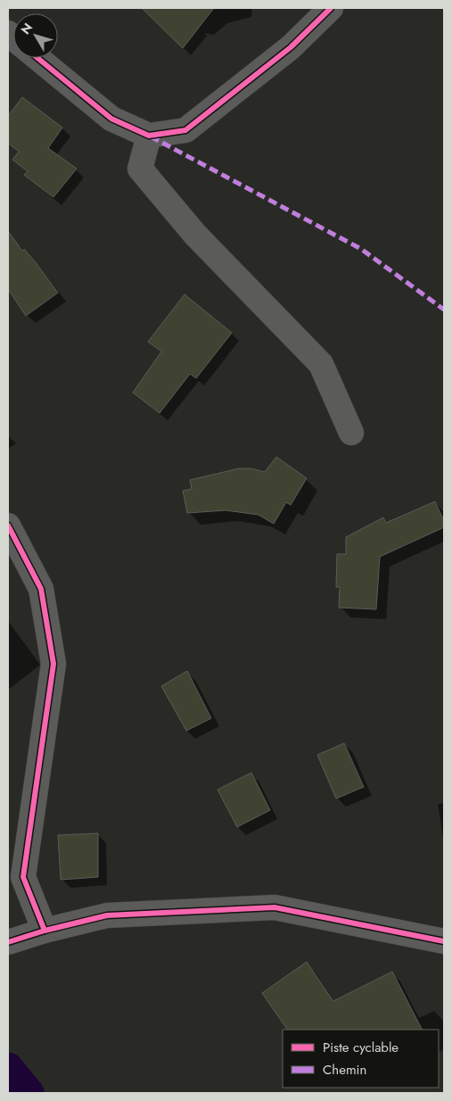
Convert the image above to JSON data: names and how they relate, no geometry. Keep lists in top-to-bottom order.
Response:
{
  "legend": ["Piste cyclable", "Chemin"],
  "north": "top left"
}
